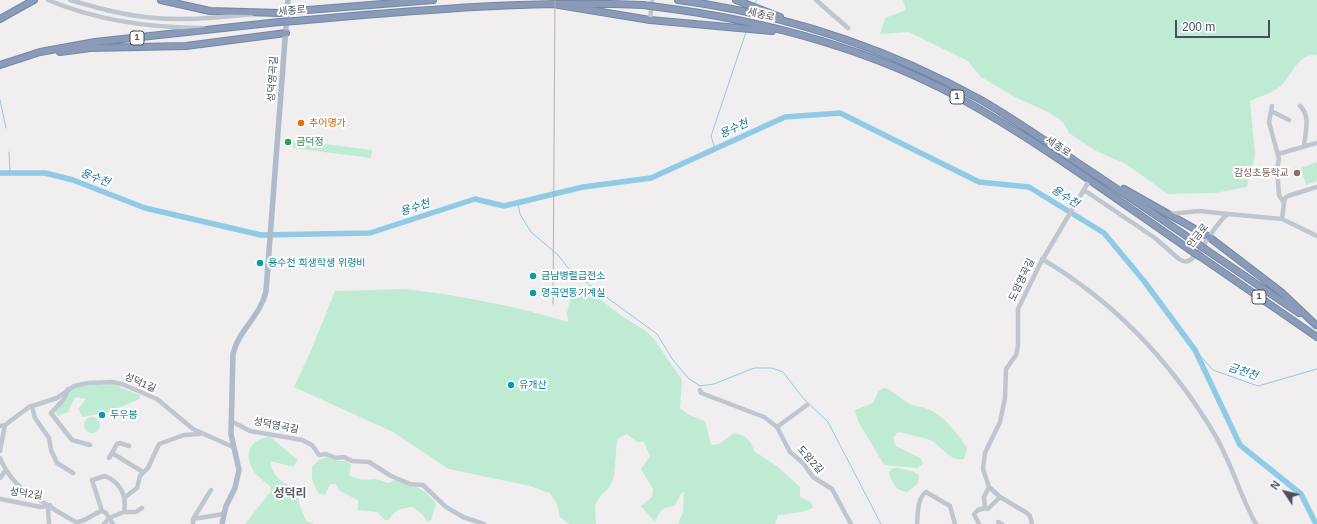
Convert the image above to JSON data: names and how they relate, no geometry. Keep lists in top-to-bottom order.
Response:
{
  "streets": {
    "highway": ["세종로", "1"],
    "main road": ["성덕영곡길"],
    "street": [
      "안금로",
      "도암영곡길",
      "성덕1길",
      "도암2길",
      "성덕2길"
    ]
  },
  "crossings": [
    ["세종로", "도암영곡길"],
    ["안금로", "도암영곡길"]
  ],
  "districts": ["성덕리"],
  "water": ["용수천", "금천천"],
  "places": [
    "추어명가",
    "금덕정",
    "감성초등학교",
    "용수천 희생학생 위령비",
    "금남병렬급전소",
    "영곡연동기계실",
    "유개산",
    "두우봉"
  ],
  "scale_bar": "200 m",
  "north": "top left"
}
